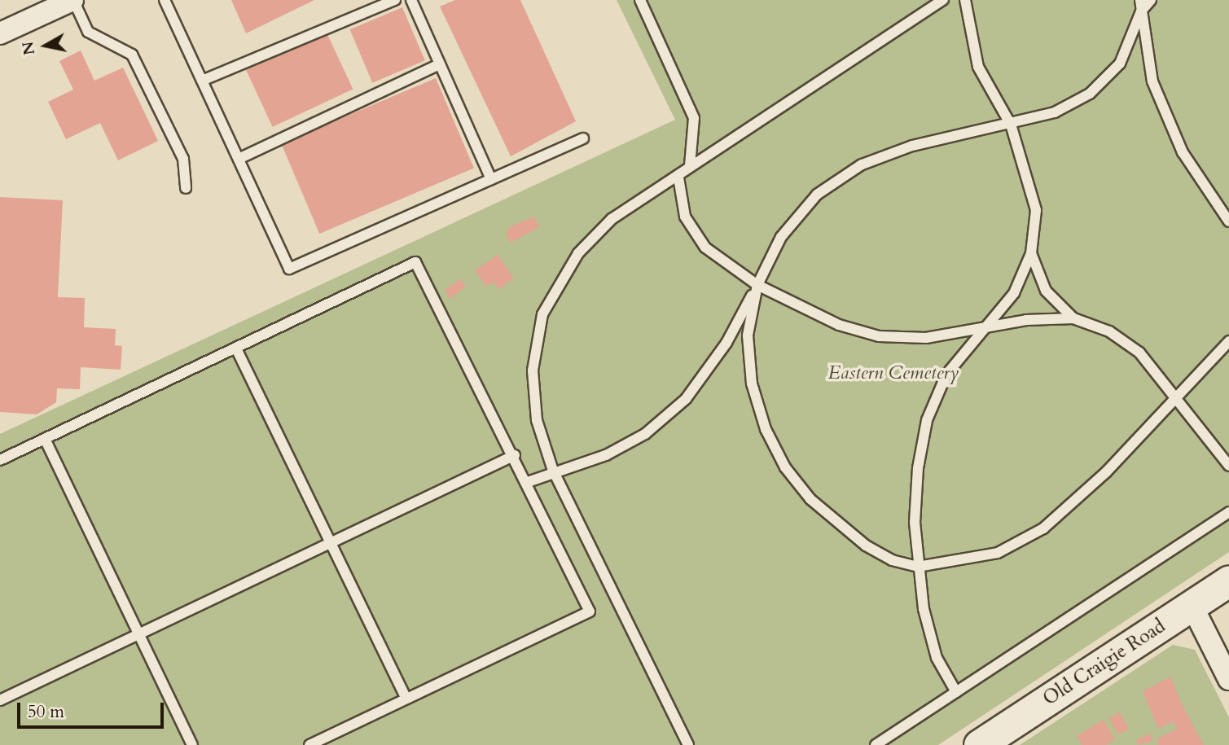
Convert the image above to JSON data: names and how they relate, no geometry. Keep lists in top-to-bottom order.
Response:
{
  "streets": {
    "street": ["Old Craigie Road"]
  },
  "parks": ["Eastern Cemetery"],
  "scale_bar": "50 m",
  "north": "left"
}
